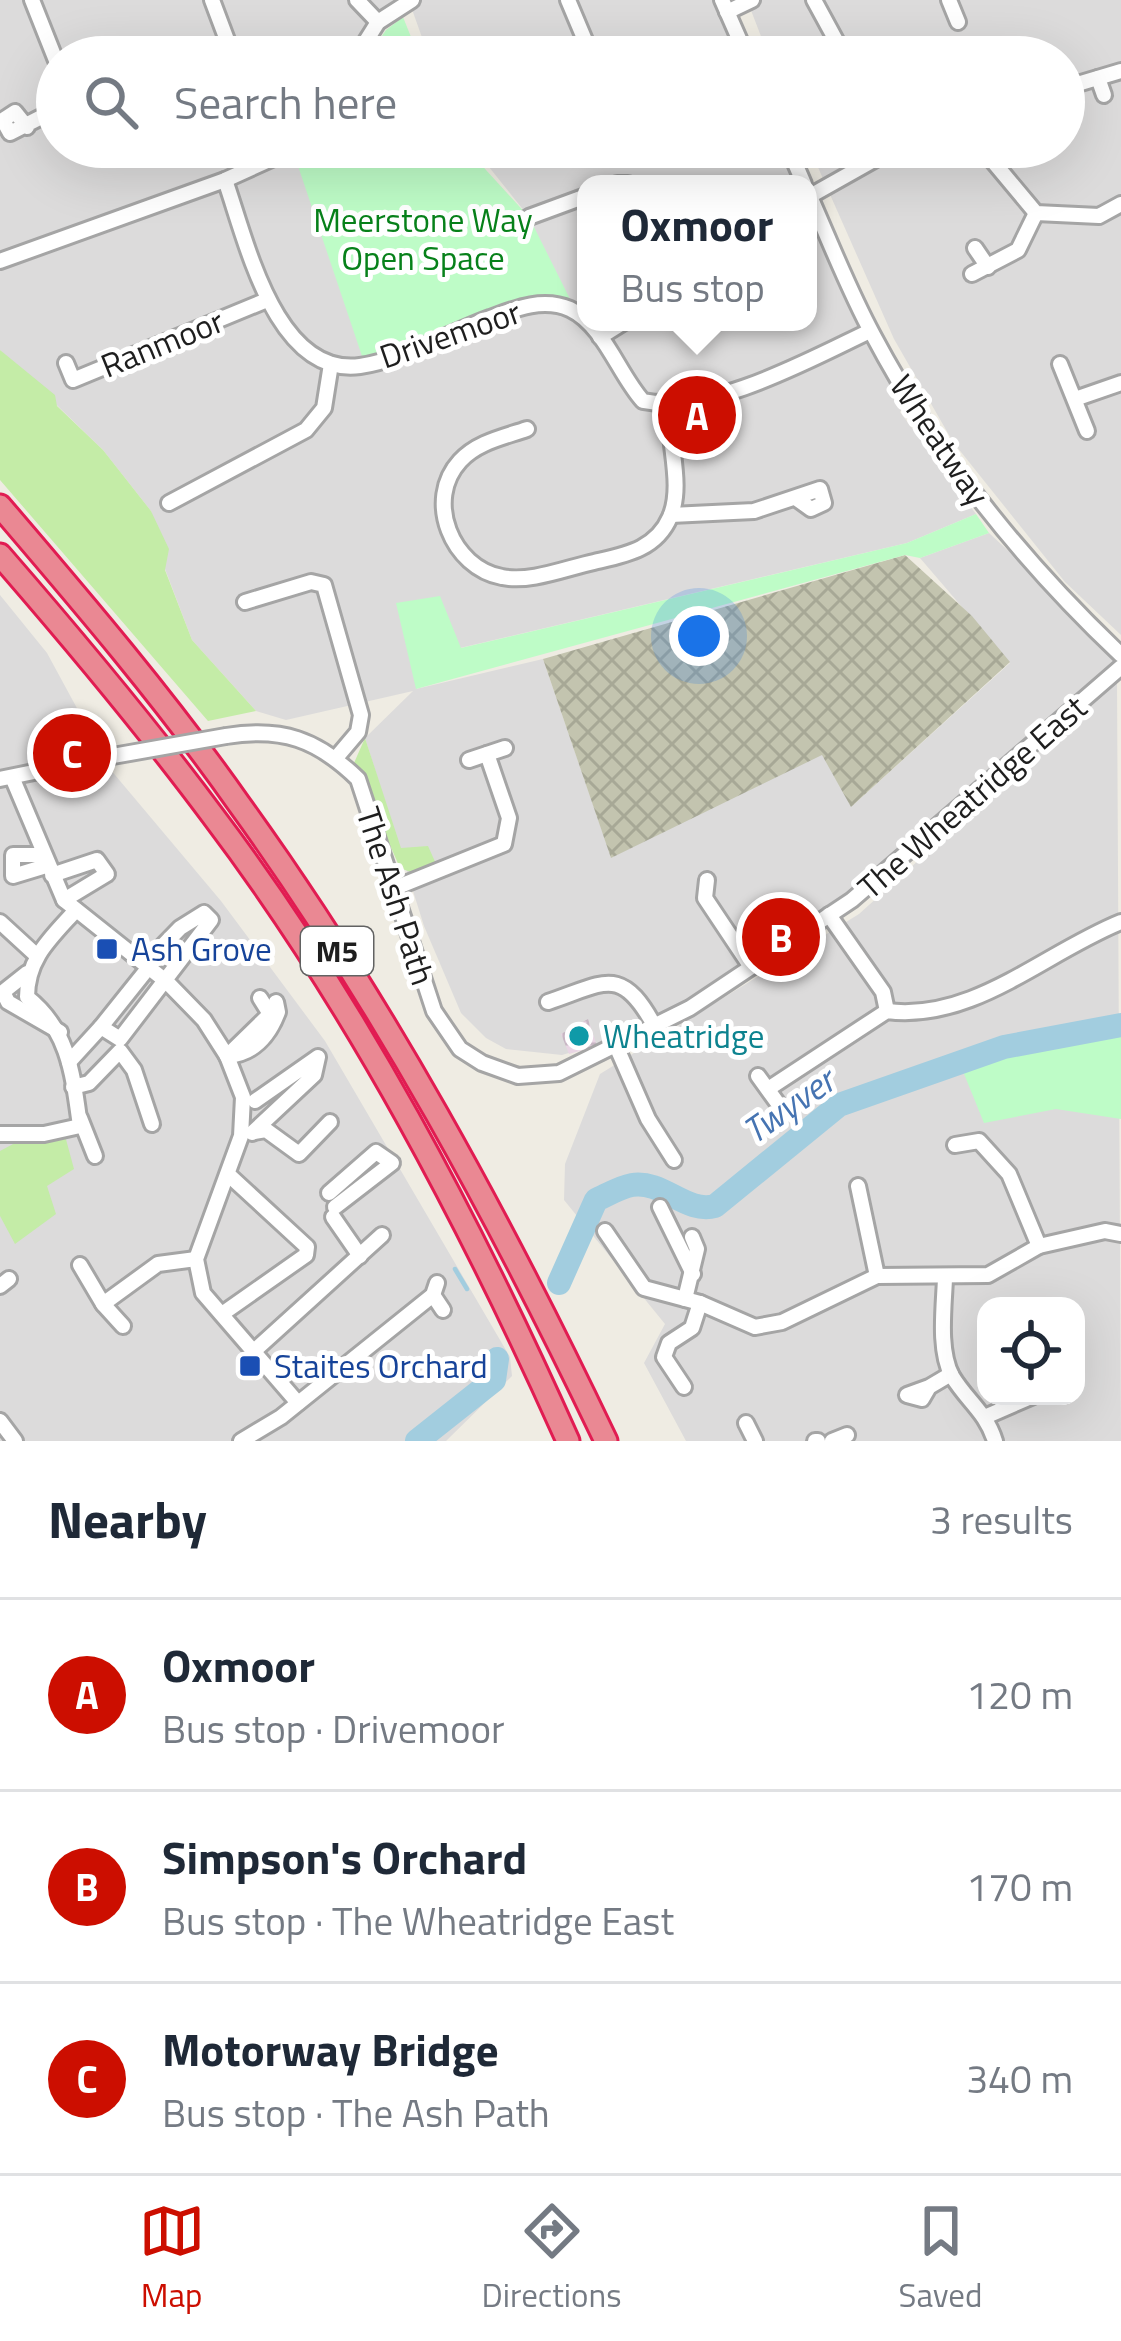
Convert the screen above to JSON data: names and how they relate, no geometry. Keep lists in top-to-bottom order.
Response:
{
  "streets": {
    "highway": ["M5"],
    "street": [
      "Drivemoor",
      "Ranmoor",
      "Wheatway",
      "The Wheatridge East",
      "The Ash Path"
    ]
  },
  "crossings": [
    ["Drivemoor", "Ranmoor"],
    ["The Wheatridge East", "The Ash Path"]
  ],
  "water": ["Twyver"],
  "parks": ["Meerstone Way Open Space"],
  "places": {
    "transit": ["Ash Grove", "Staites Orchard"],
    "other": ["Wheatridge"]
  },
  "page": {
    "search": "Search here",
    "popup": ["Oxmoor", "Bus stop"],
    "pins": ["A", "C", "B"],
    "heading": ["Nearby", "3 results"],
    "list": [
      {
        "mark": "A",
        "name": "Oxmoor",
        "note": "Bus stop · Drivemoor",
        "value": "120 m"
      },
      {
        "mark": "B",
        "name": "Simpson's Orchard",
        "note": "Bus stop · The Wheatridge East",
        "value": "170 m"
      },
      {
        "mark": "C",
        "name": "Motorway Bridge",
        "note": "Bus stop · The Ash Path",
        "value": "340 m"
      }
    ],
    "nav": ["Map", "Directions", "Saved"]
  }
}
